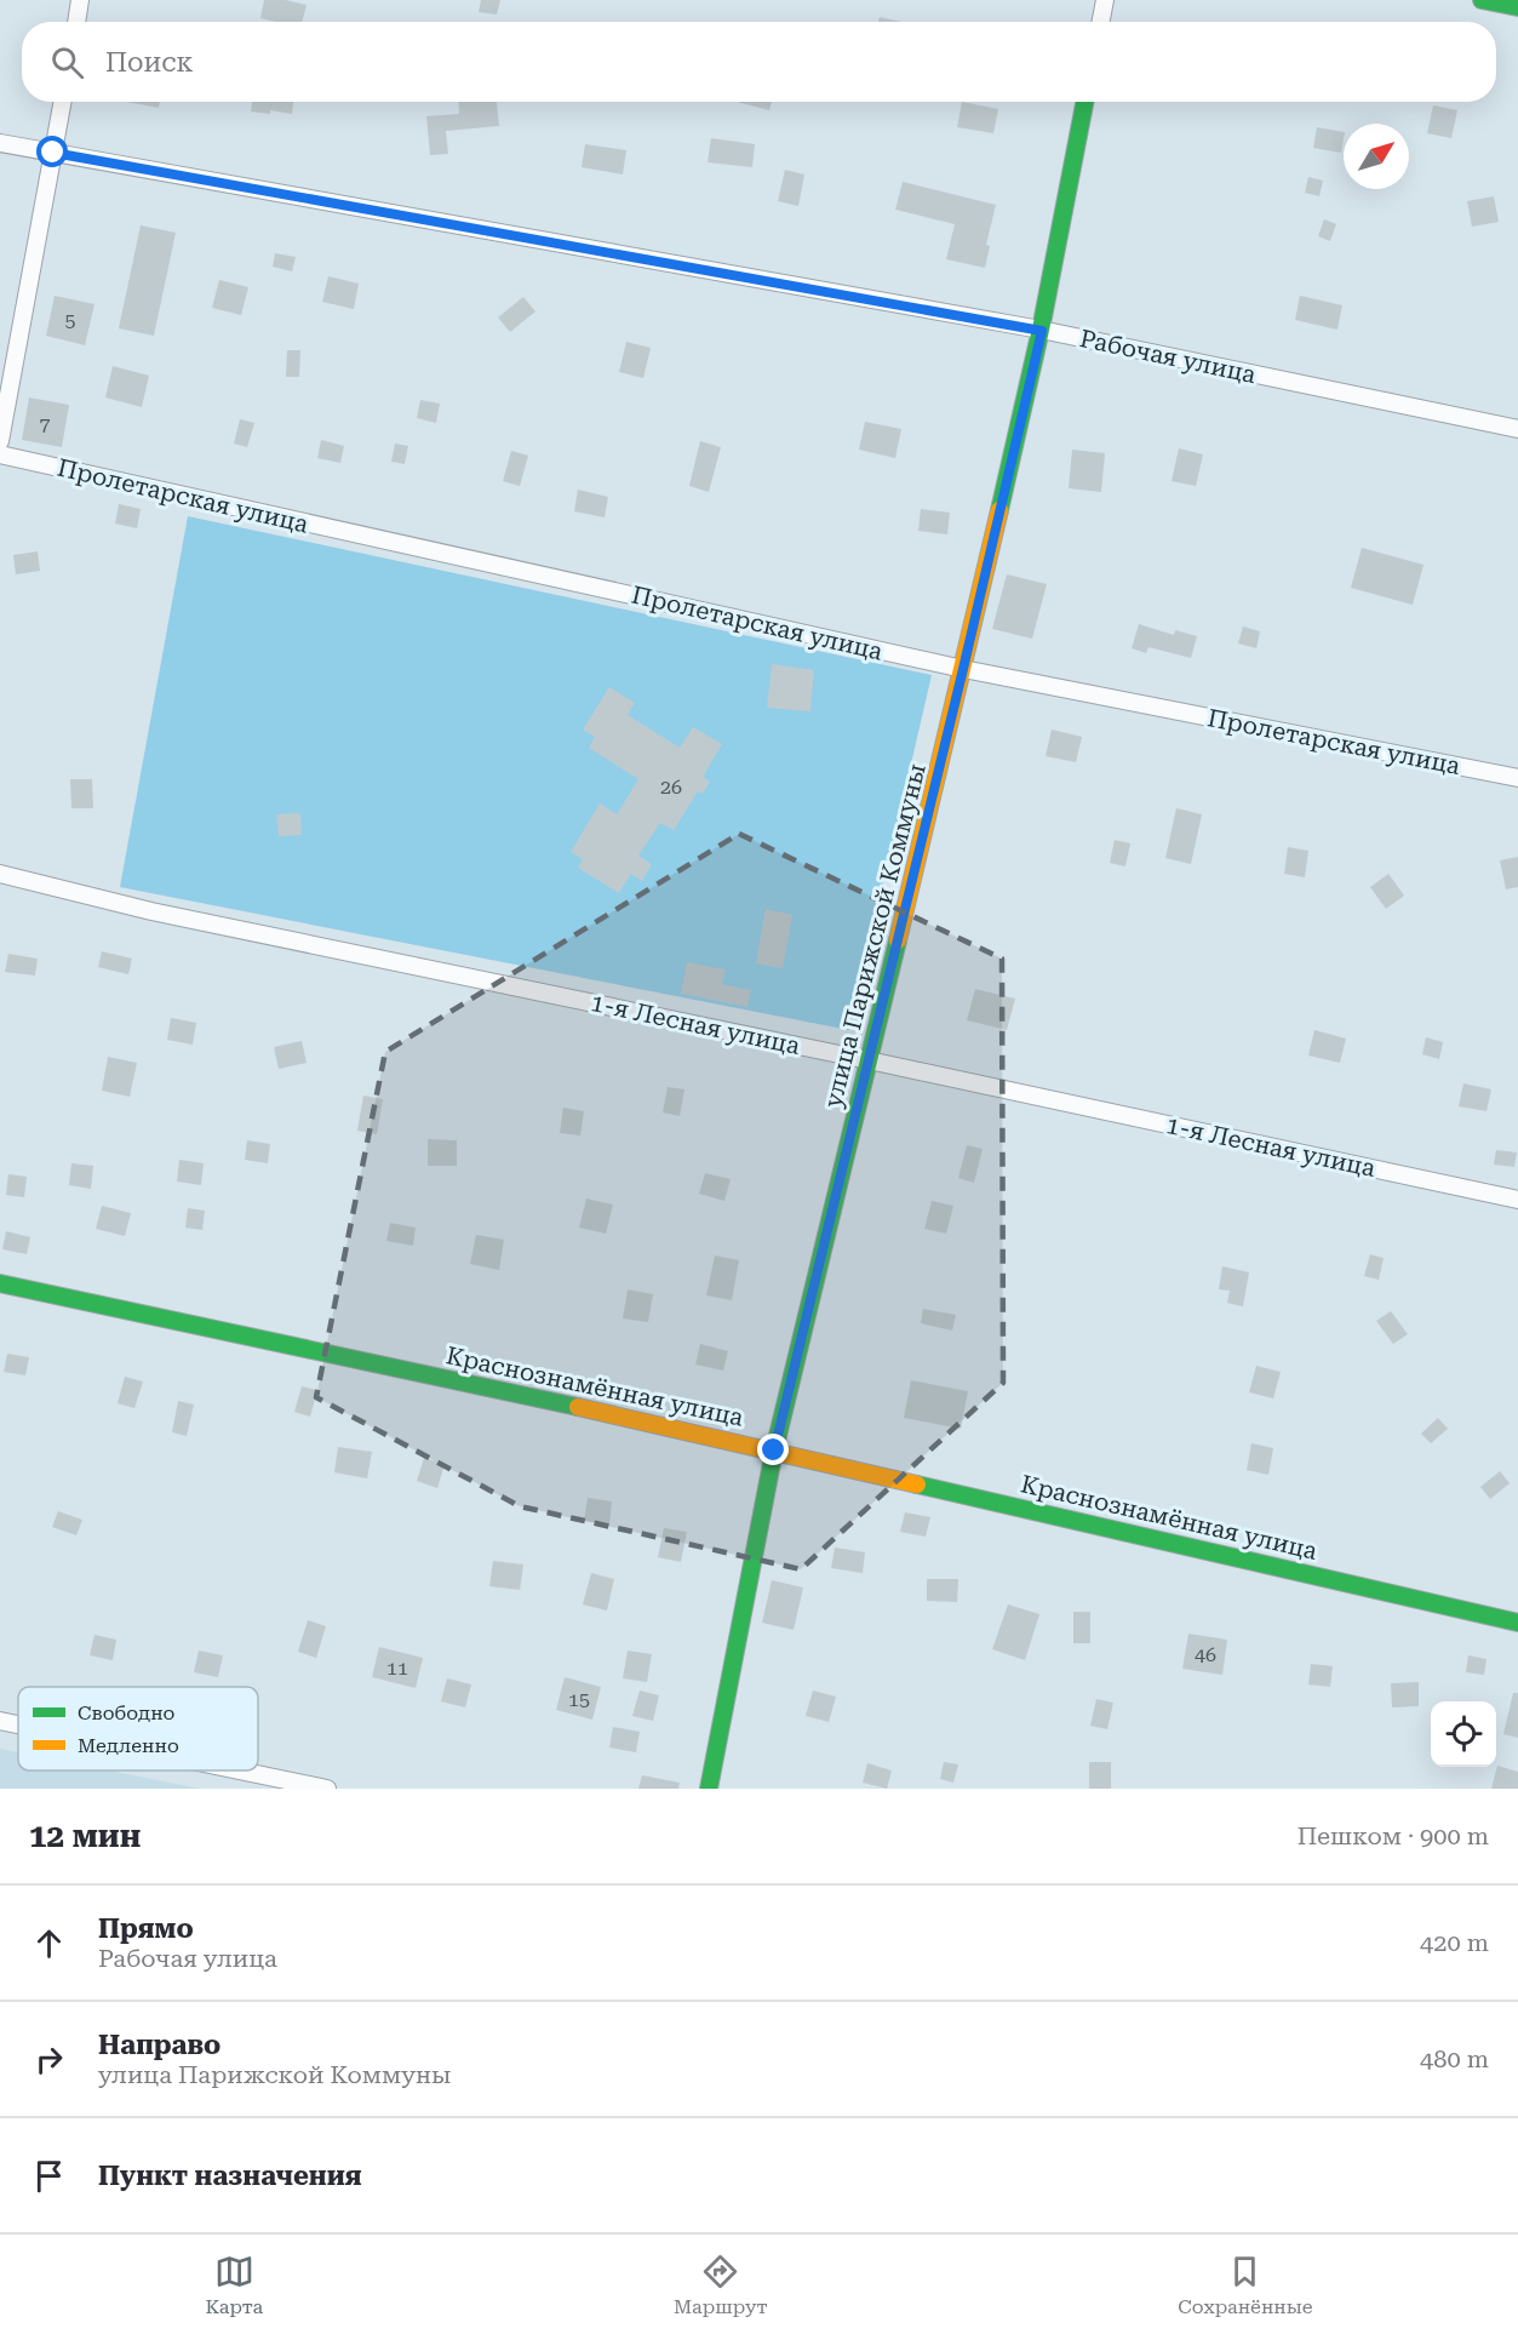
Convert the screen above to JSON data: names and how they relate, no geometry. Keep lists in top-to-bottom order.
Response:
{
  "streets": {
    "street": [
      "Рабочая улица",
      "Пролетарская улица",
      "улица Парижской Коммуны",
      "1-я Лесная улица",
      "Краснознамённая улица"
    ]
  },
  "crossings": [
    ["Рабочая улица", "улица Парижской Коммуны"],
    ["Пролетарская улица", "улица Парижской Коммуны"],
    ["улица Парижской Коммуны", "1-я Лесная улица"],
    ["улица Парижской Коммуны", "Краснознамённая улица"]
  ],
  "house_numbers": [
    "5",
    "7",
    "26",
    "46",
    "11",
    "15"
  ],
  "legend": ["Свободно", "Медленно"],
  "north": "top right",
  "page": {
    "search": "Поиск",
    "heading": ["12 мин", "Пешком · 900 m"],
    "list": [
      ["Прямо", "Рабочая улица", "420 m"],
      ["Направо", "улица Парижской Коммуны", "480 m"],
      "Пункт назначения"
    ],
    "nav": ["Карта", "Маршрут", "Сохранённые"]
  }
}
